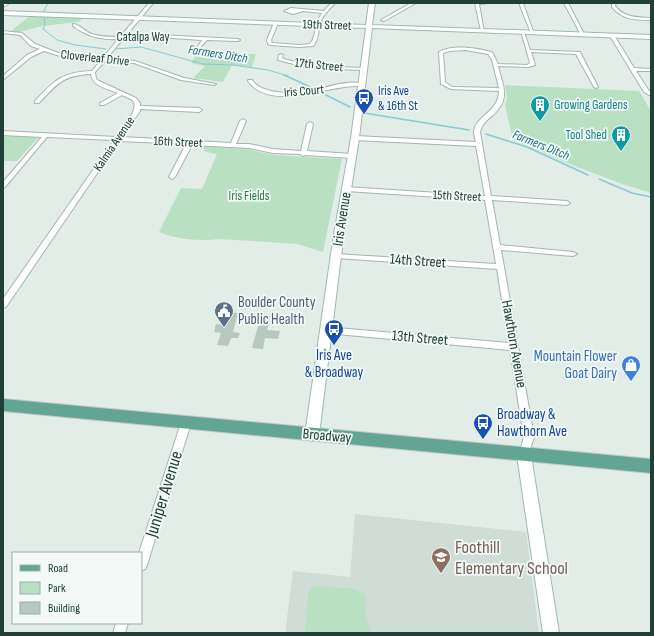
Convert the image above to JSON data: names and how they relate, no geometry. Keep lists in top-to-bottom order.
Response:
{
  "streets": {
    "main road": ["Broadway"],
    "street": [
      "19th Street",
      "Catalpa Way",
      "Cloverleaf Drive",
      "17th Street",
      "Iris Court",
      "16th Street",
      "Kalmia Avenue",
      "15th Street",
      "Iris Avenue",
      "14th Street",
      "13th Street",
      "Hawthorn Avenue",
      "Juniper Avenue"
    ]
  },
  "crossings": [
    ["19th Street", "Iris Avenue"],
    ["17th Street", "Iris Avenue"],
    ["Iris Court", "Iris Avenue"],
    ["16th Street", "Kalmia Avenue"],
    ["16th Street", "Iris Avenue"],
    ["15th Street", "Iris Avenue"],
    ["15th Street", "Hawthorn Avenue"],
    ["Iris Avenue", "14th Street"],
    ["Iris Avenue", "13th Street"],
    ["Iris Avenue", "Broadway"],
    ["14th Street", "Hawthorn Avenue"],
    ["13th Street", "Hawthorn Avenue"],
    ["Hawthorn Avenue", "Broadway"],
    ["Broadway", "Juniper Avenue"]
  ],
  "water": ["Farmers Ditch"],
  "parks": ["Iris Fields"],
  "places": {
    "bus stop": ["Iris Ave & 16th St", "Iris Ave & Broadway", "Broadway & Hawthorn Ave"],
    "building": ["Growing Gardens", "Tool Shed"],
    "public building": ["Boulder County Public Health"],
    "shop": ["Mountain Flower Goat Dairy"],
    "school or university": ["Foothill Elementary School"]
  },
  "legend": ["Road", "Park", "Building"]
}
